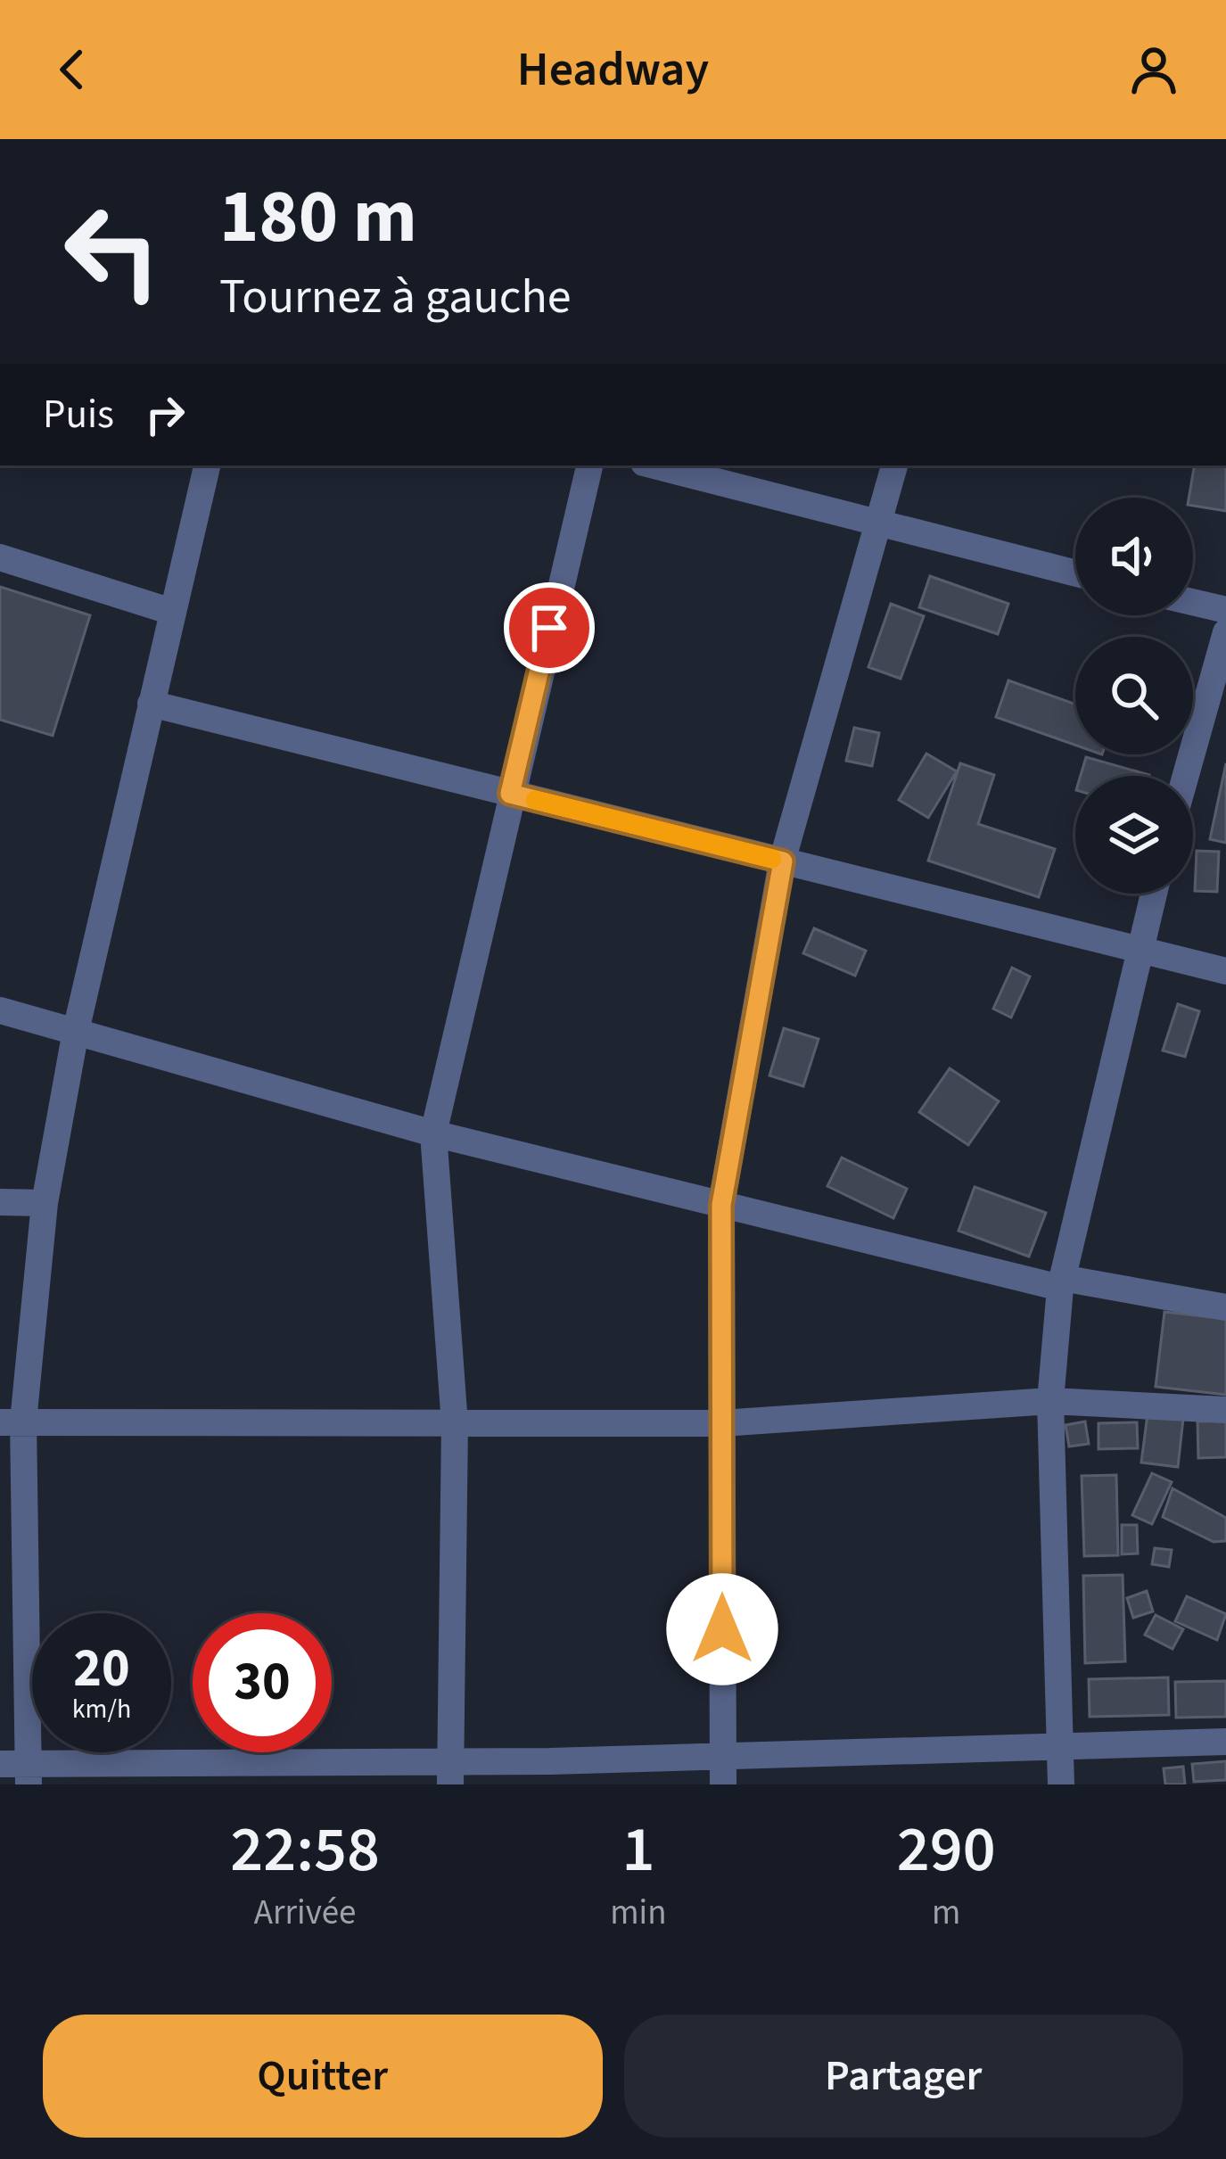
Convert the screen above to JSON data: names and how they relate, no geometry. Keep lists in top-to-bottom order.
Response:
{
  "page": {
    "header": "Headway",
    "turn": ["180 m", "Tournez à gauche"],
    "then": "Puis",
    "speed": "20 km/h",
    "limit": "30",
    "eta": [
      "22:58",
      "Arrivée",
      "1",
      "min",
      "290",
      "m"
    ],
    "buttons": ["Quitter", "Partager"]
  }
}
